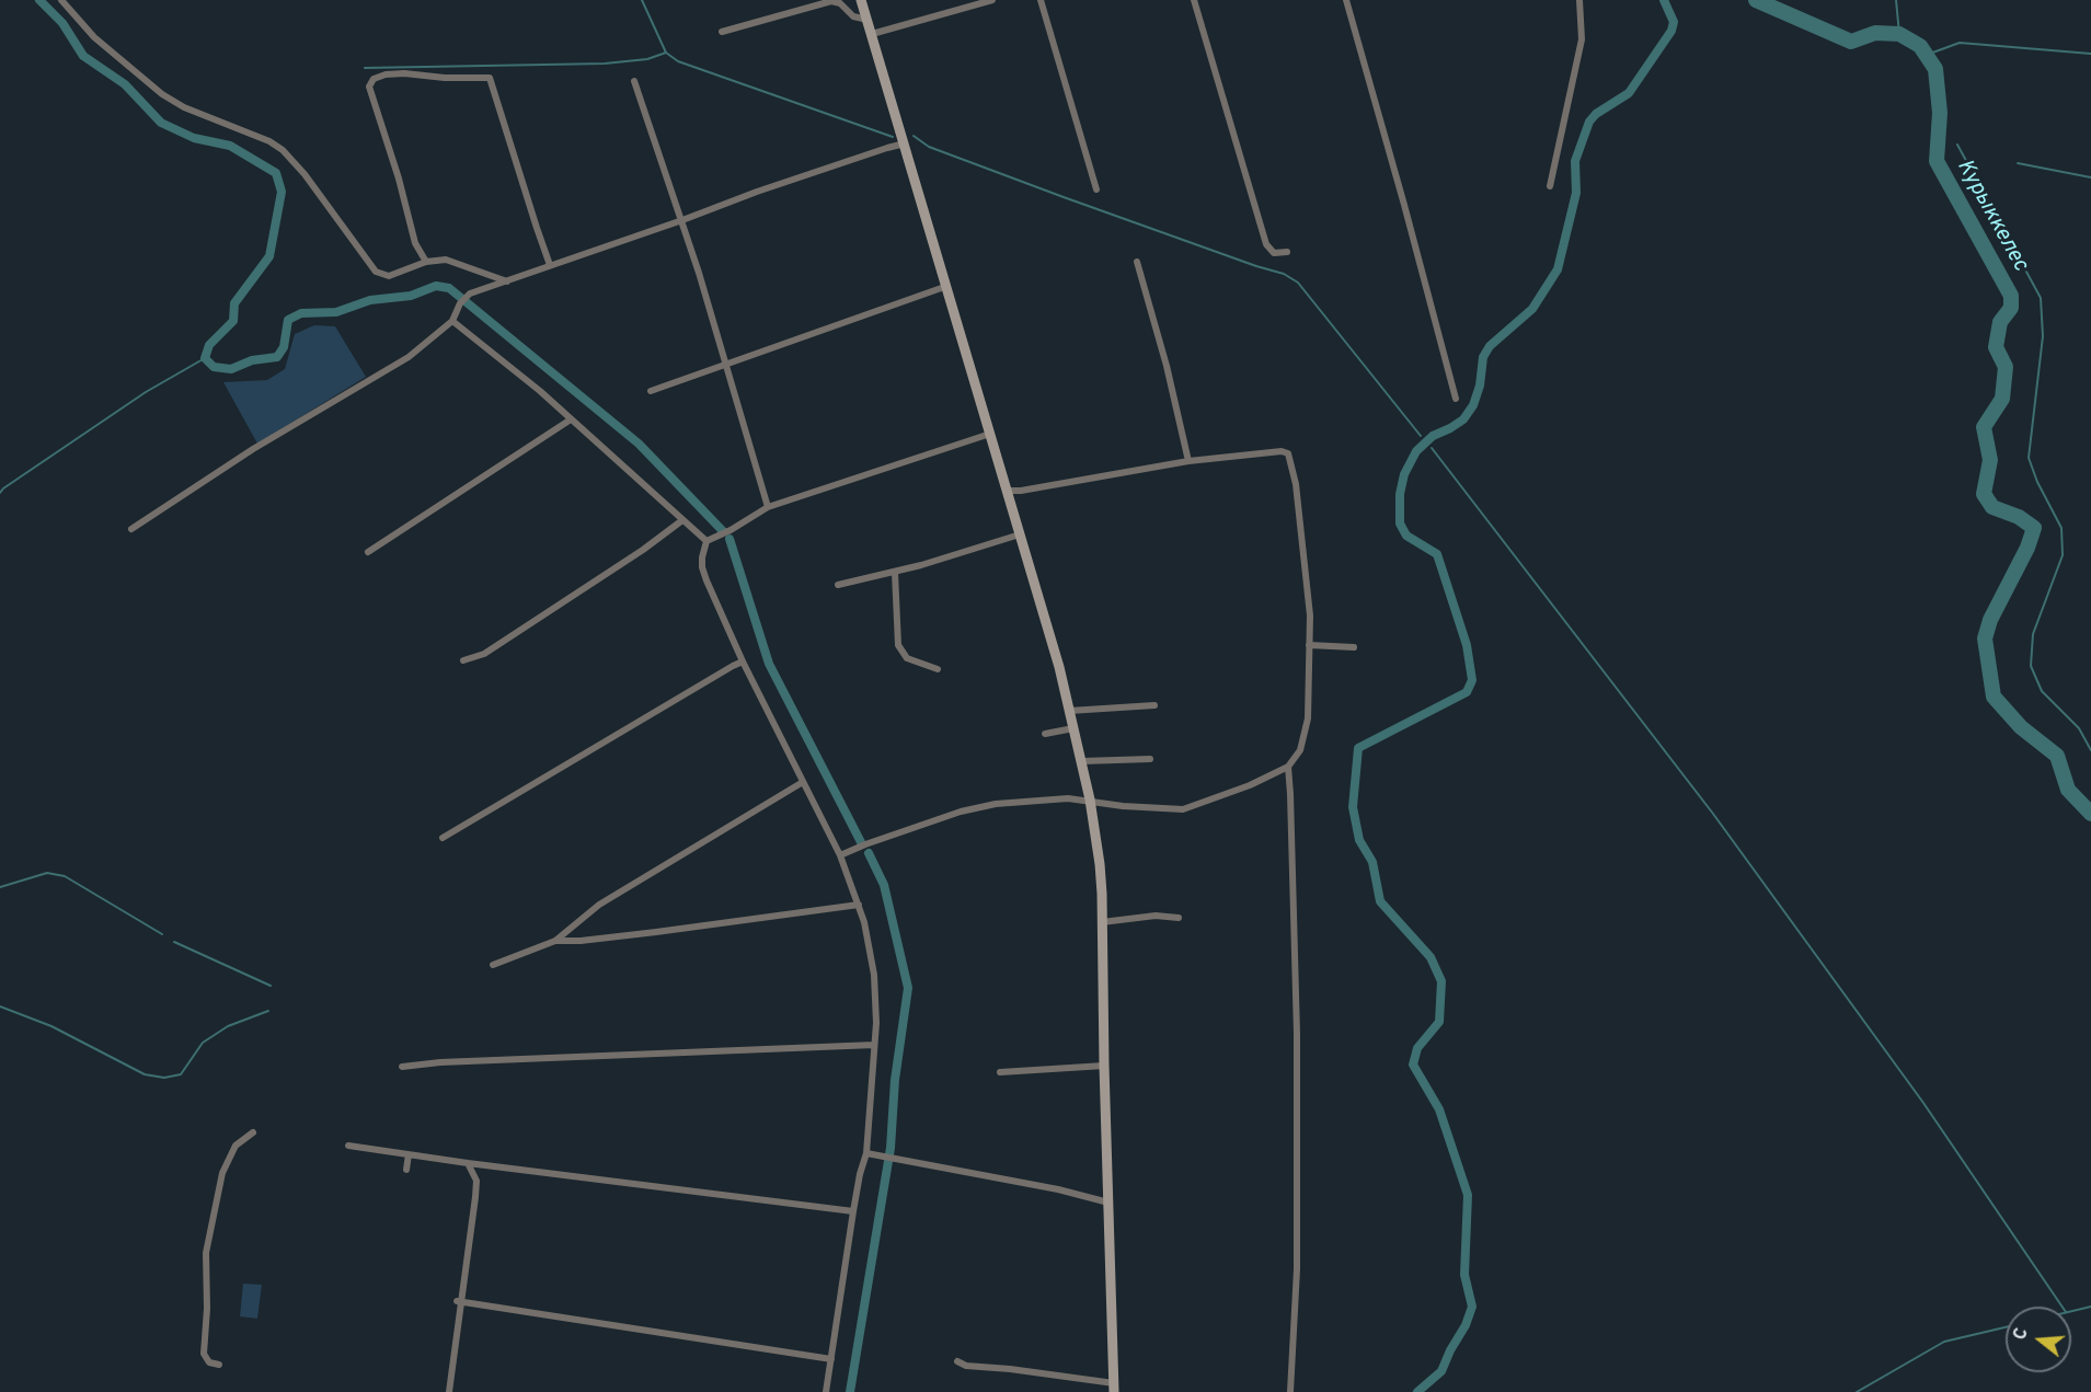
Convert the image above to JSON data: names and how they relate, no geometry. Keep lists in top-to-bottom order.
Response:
{
  "water": ["Курыккелес"],
  "north": "left"
}
